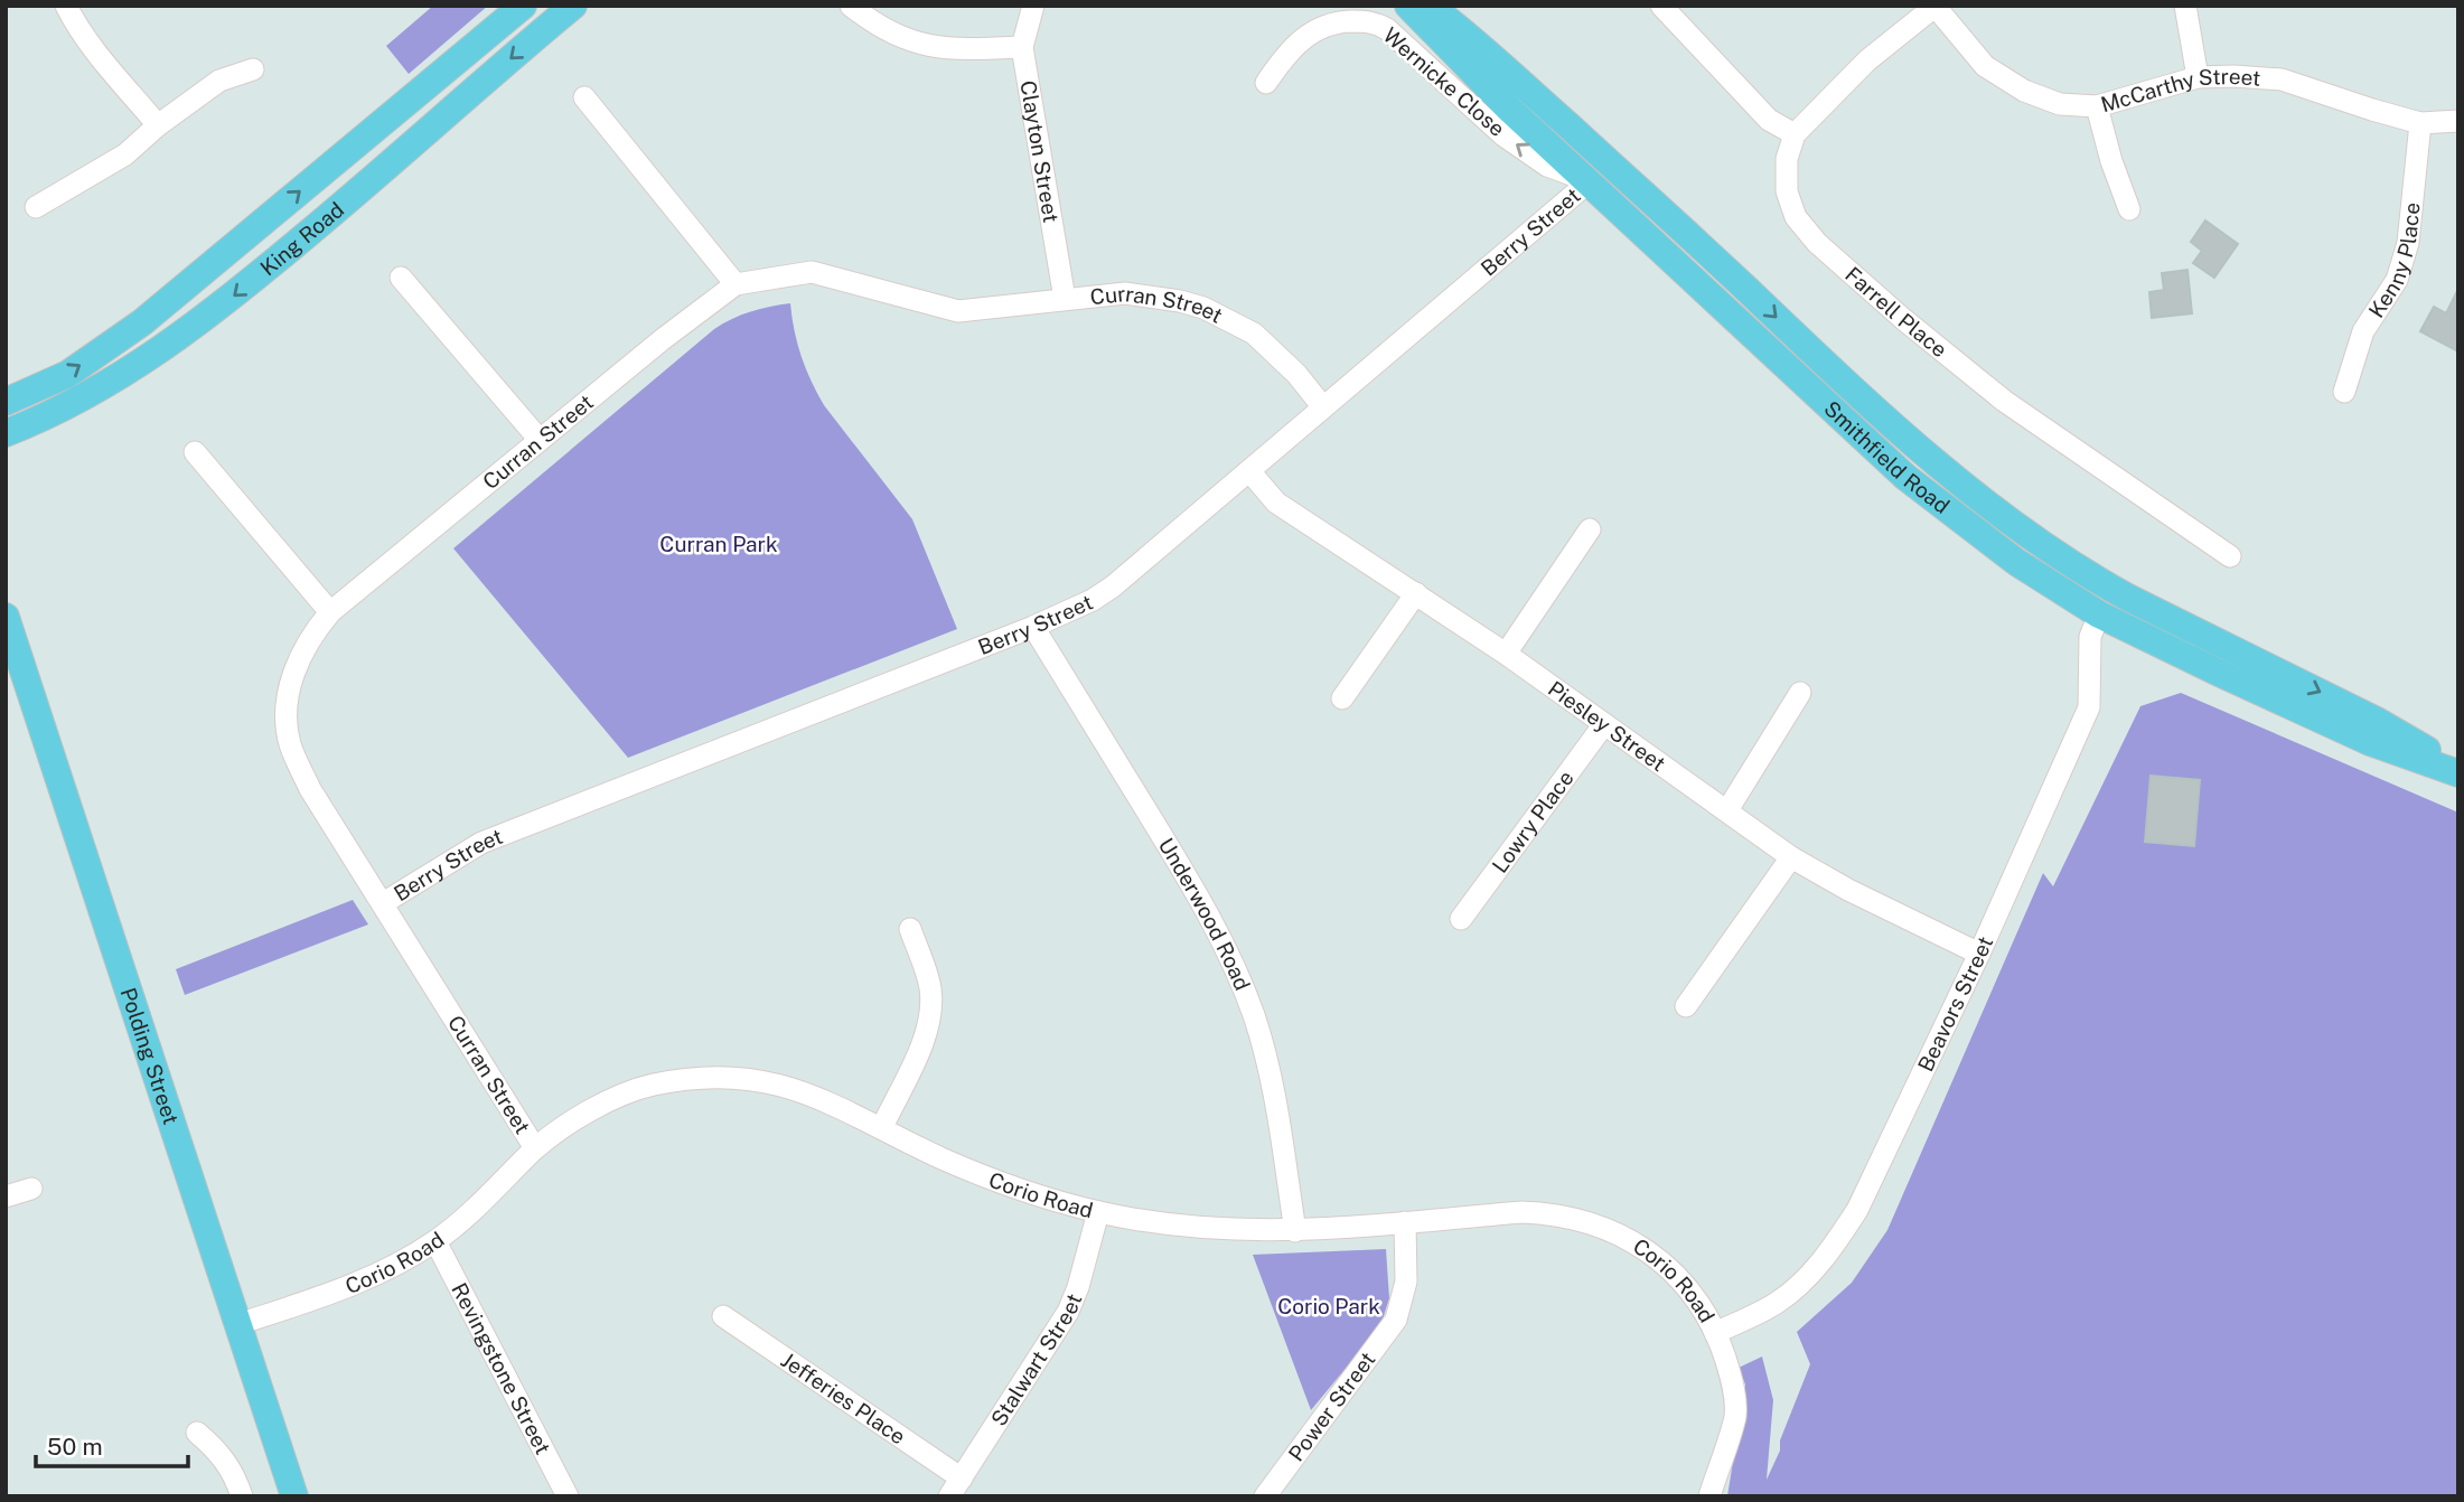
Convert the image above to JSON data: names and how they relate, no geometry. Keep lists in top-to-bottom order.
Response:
{
  "streets": {
    "main road": ["King Road", "Smithfield Road", "Polding Street"],
    "street": [
      "Wernicke Close",
      "McCarthy Street",
      "Clayton Street",
      "Berry Street",
      "Kenny Place",
      "Curran Street",
      "Farrell Place",
      "Piesley Street",
      "Lowry Place",
      "Underwood Road",
      "Beavors Street",
      "Corio Road",
      "Stalwart Street",
      "Revingstone Street",
      "Jefferies Place",
      "Power Street"
    ]
  },
  "crossings": [
    ["Wernicke Close", "Berry Street"],
    ["Wernicke Close", "Smithfield Road"],
    ["McCarthy Street", "Kenny Place"],
    ["Clayton Street", "Curran Street"],
    ["Berry Street", "Curran Street"],
    ["Berry Street", "Smithfield Road"],
    ["Berry Street", "Piesley Street"],
    ["Berry Street", "Underwood Road"],
    ["Curran Street", "Corio Road"],
    ["Smithfield Road", "Beavors Street"],
    ["Piesley Street", "Lowry Place"],
    ["Piesley Street", "Beavors Street"],
    ["Underwood Road", "Corio Road"],
    ["Beavors Street", "Corio Road"],
    ["Polding Street", "Corio Road"],
    ["Corio Road", "Stalwart Street"],
    ["Corio Road", "Revingstone Street"],
    ["Corio Road", "Power Street"],
    ["Stalwart Street", "Jefferies Place"]
  ],
  "one_way": ["Wernicke Close"],
  "parks": ["Curran Park", "Corio Park"],
  "scale_bar": "50 m"
}
